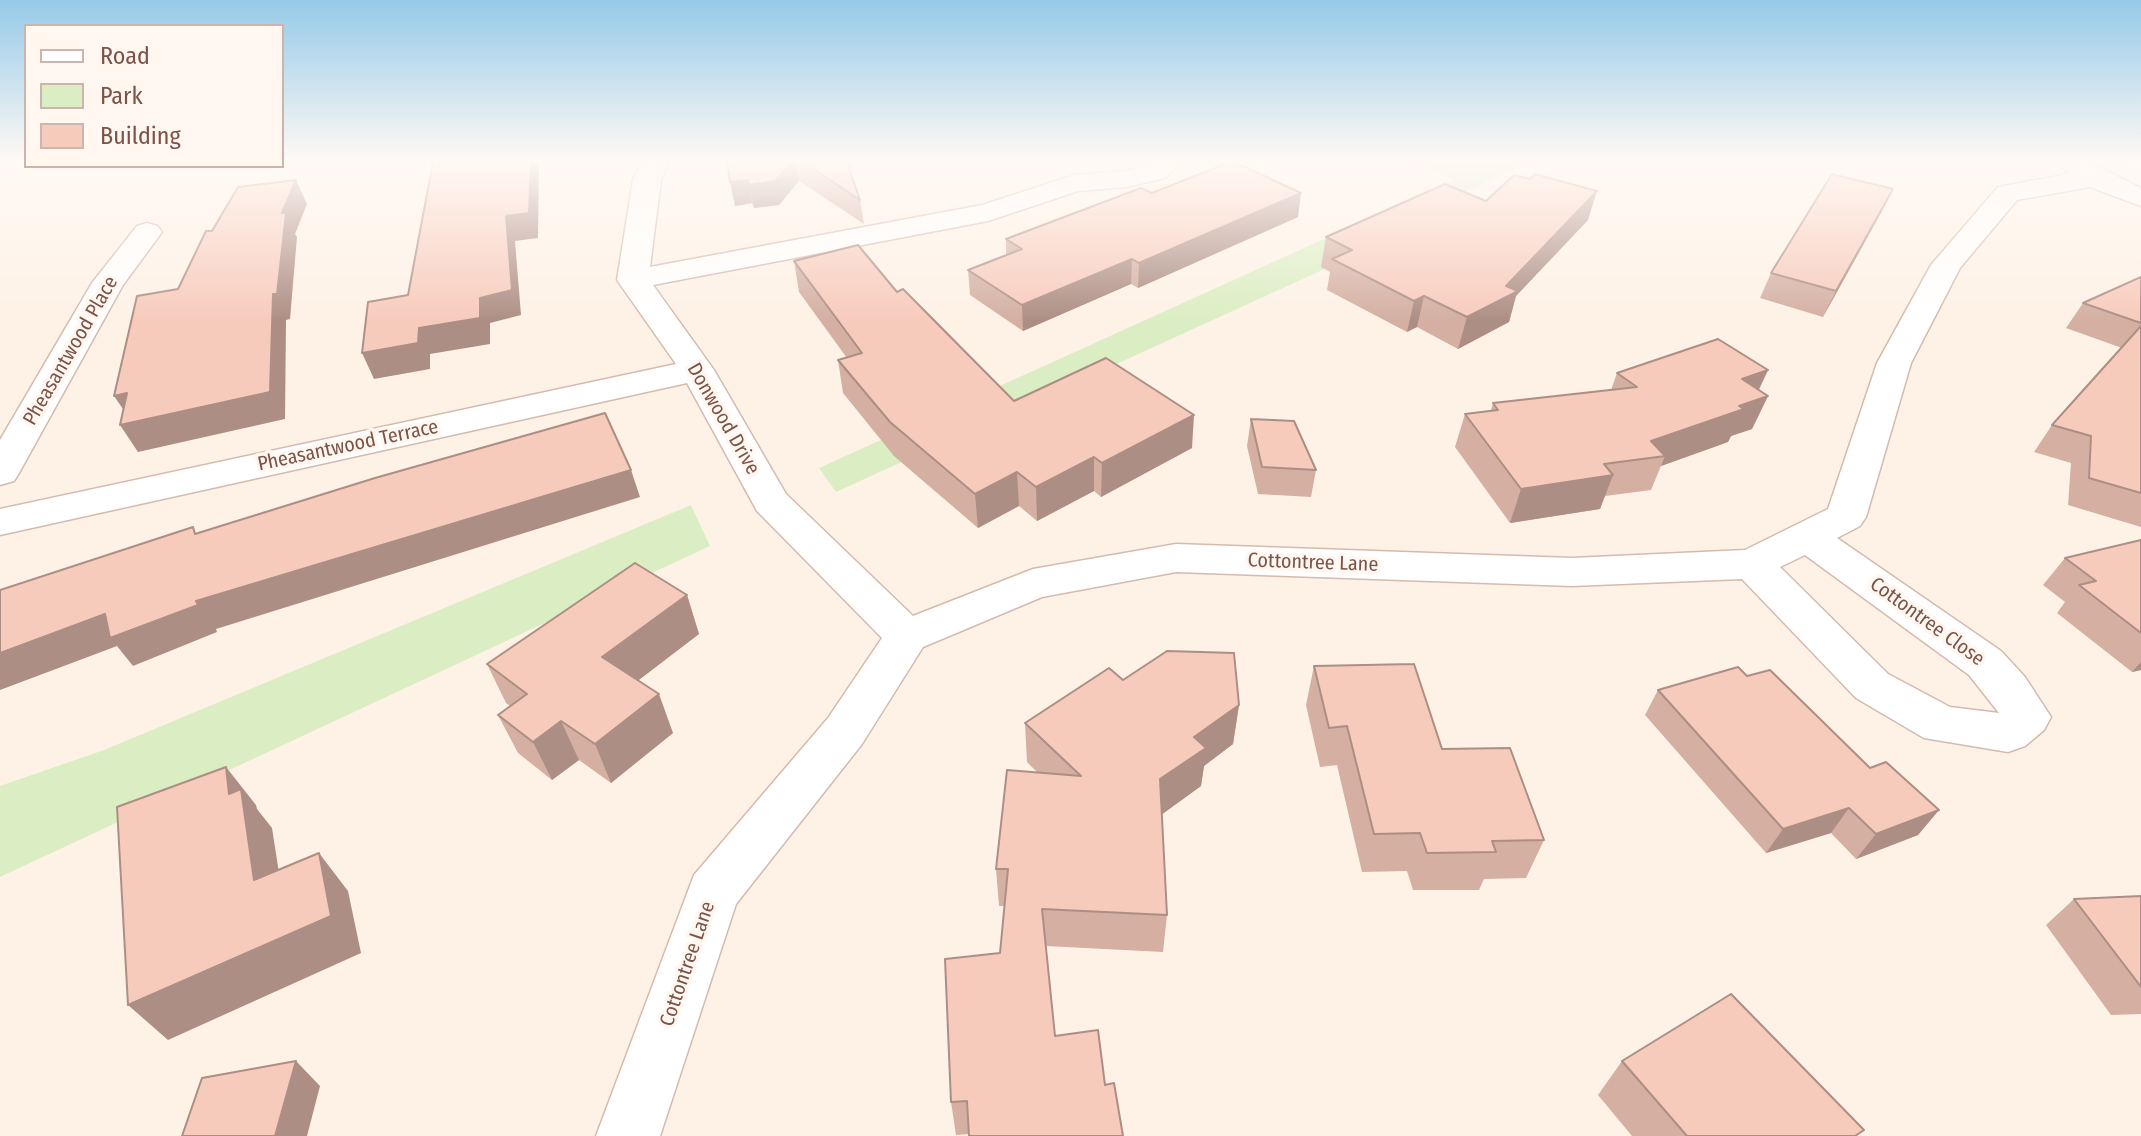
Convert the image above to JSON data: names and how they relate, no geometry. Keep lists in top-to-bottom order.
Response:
{
  "streets": {
    "street": [
      "Pheasantwood Place",
      "Donwood Drive",
      "Pheasantwood Terrace",
      "Cottontree Lane",
      "Cottontree Close"
    ]
  },
  "crossings": [
    ["Donwood Drive", "Pheasantwood Terrace"],
    ["Donwood Drive", "Cottontree Lane"],
    ["Cottontree Lane", "Cottontree Close"]
  ],
  "legend": ["Road", "Park", "Building"]
}
